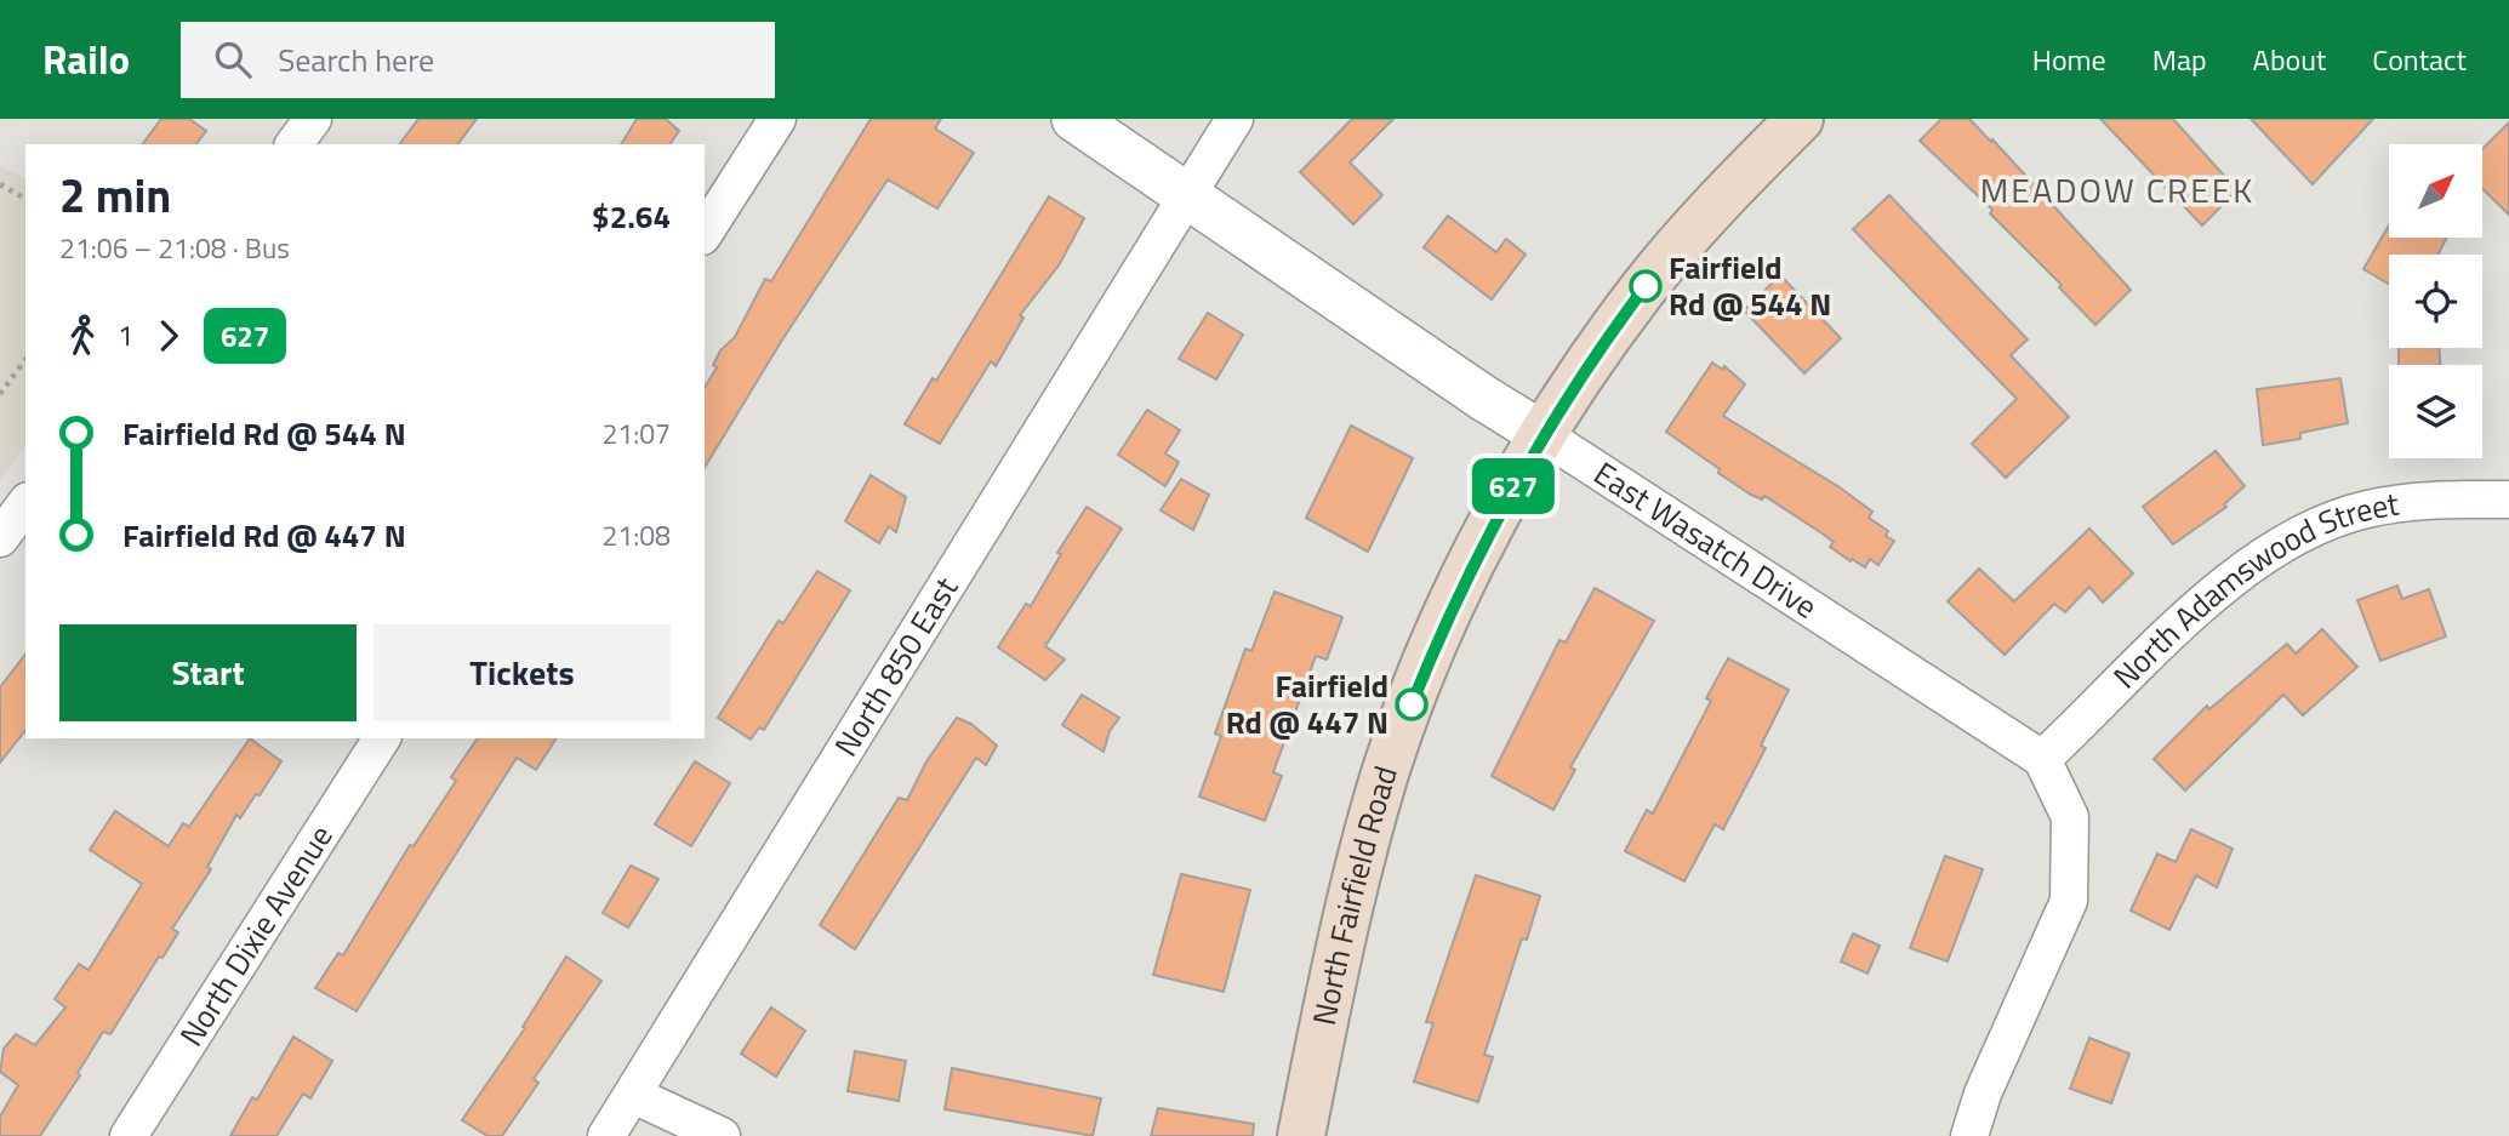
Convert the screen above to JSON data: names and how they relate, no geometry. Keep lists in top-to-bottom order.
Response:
{
  "streets": {
    "main road": ["North Fairfield Road"],
    "street": [
      "East Wasatch Drive",
      "North Adamswood Street",
      "North 850 East",
      "North Dixie Avenue"
    ]
  },
  "crossings": [
    ["East Wasatch Drive", "North Adamswood Street"],
    ["East Wasatch Drive", "North 850 East"],
    ["East Wasatch Drive", "North Fairfield Road"]
  ],
  "districts": ["MEADOW CREEK"],
  "places": ["Fairfield Rd @ 544 N", "Fairfield Rd @ 447 N"],
  "lines": ["bus line 627"],
  "north": "top right",
  "page": {
    "header": "Railo",
    "search": "Search here",
    "nav": [
      "Home",
      "Map",
      "About",
      "Contact"
    ],
    "on_map": "627",
    "heading": ["2 min", "21:06 – 21:08 · Bus", "$2.64"],
    "legs": ["1", "627"],
    "list": [
      {
        "name": "Fairfield Rd @ 544 N",
        "value": "21:07"
      },
      {
        "name": "Fairfield Rd @ 447 N",
        "value": "21:08"
      }
    ],
    "buttons": ["Start", "Tickets"]
  }
}
